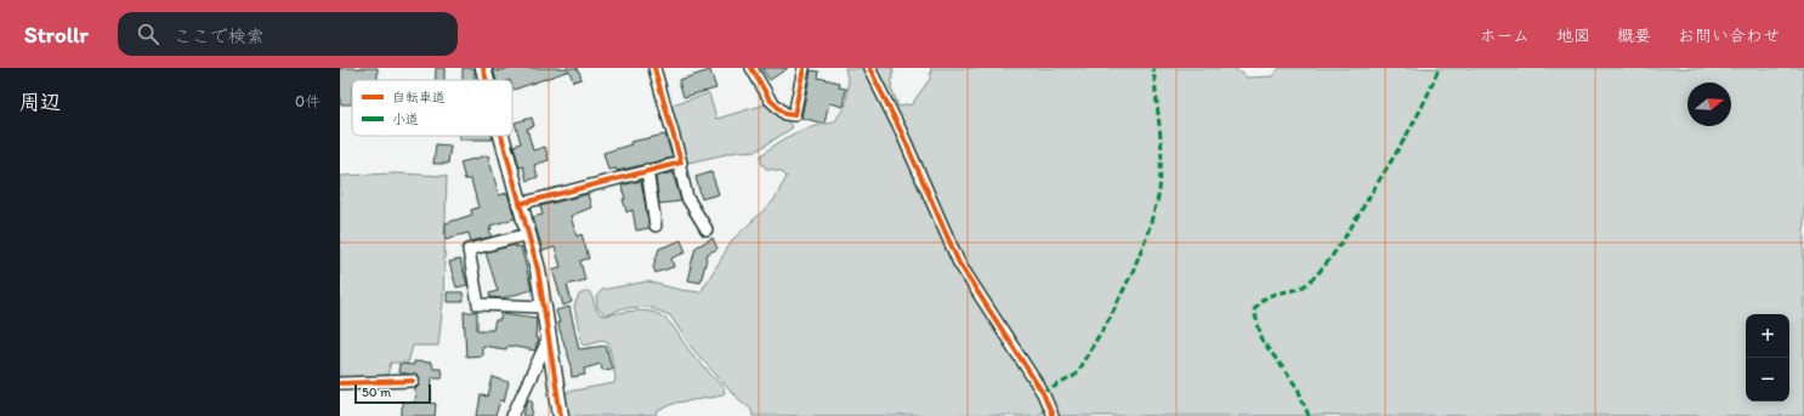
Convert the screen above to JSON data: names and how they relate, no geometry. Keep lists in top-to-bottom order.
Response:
{
  "legend": ["自転車道", "小道"],
  "scale_bar": "50 m",
  "north": "right",
  "page": {
    "header": "Strollr",
    "search": "ここで検索",
    "nav": [
      "ホーム",
      "地図",
      "概要",
      "お問い合わせ"
    ],
    "heading": ["周辺", "0件"],
    "map_buttons": ["+", "−"],
    "scale": "50 m"
  }
}
